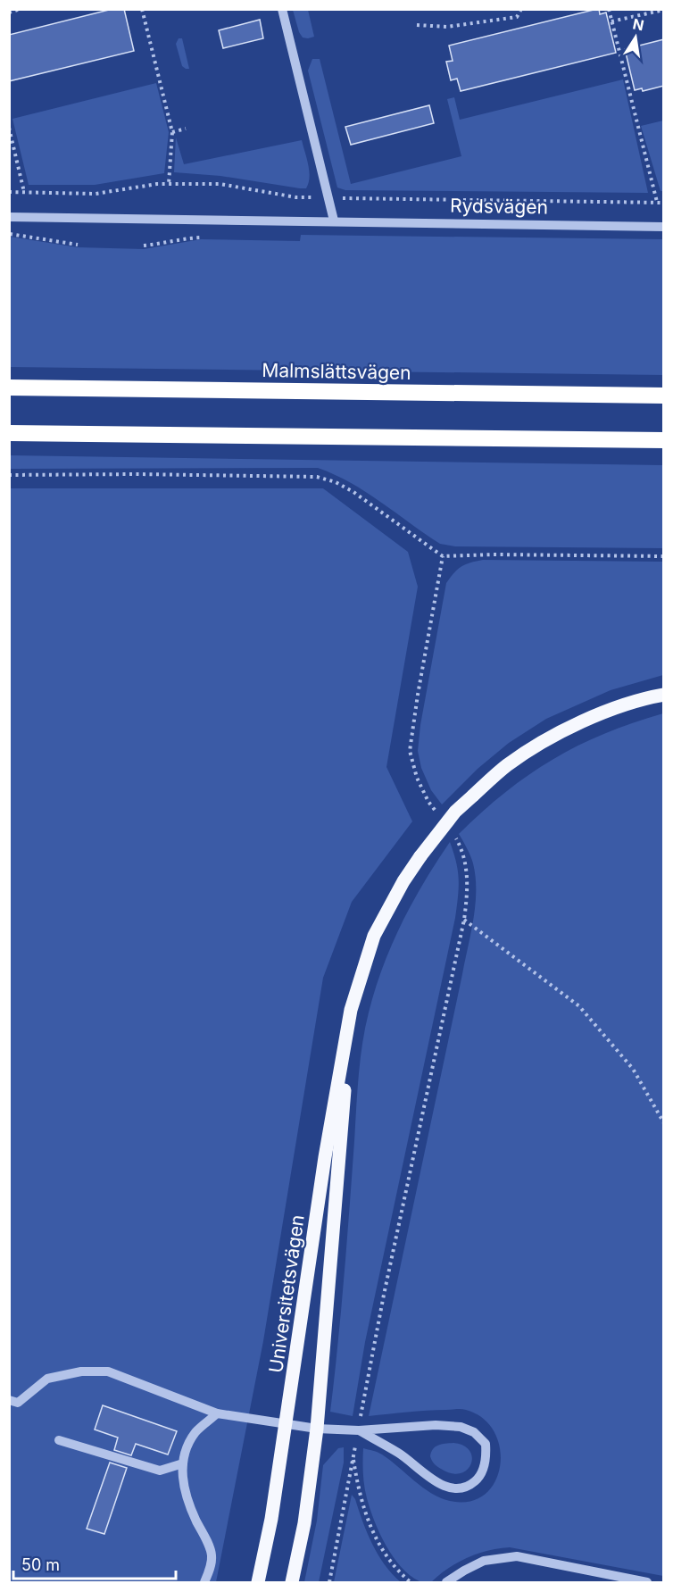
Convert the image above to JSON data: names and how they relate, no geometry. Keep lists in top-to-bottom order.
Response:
{
  "streets": {
    "highway": ["Malmslättsvägen"],
    "main road": ["Universitetsvägen"],
    "street": ["Rydsvägen"]
  },
  "scale_bar": "50 m",
  "north": "top"
}
